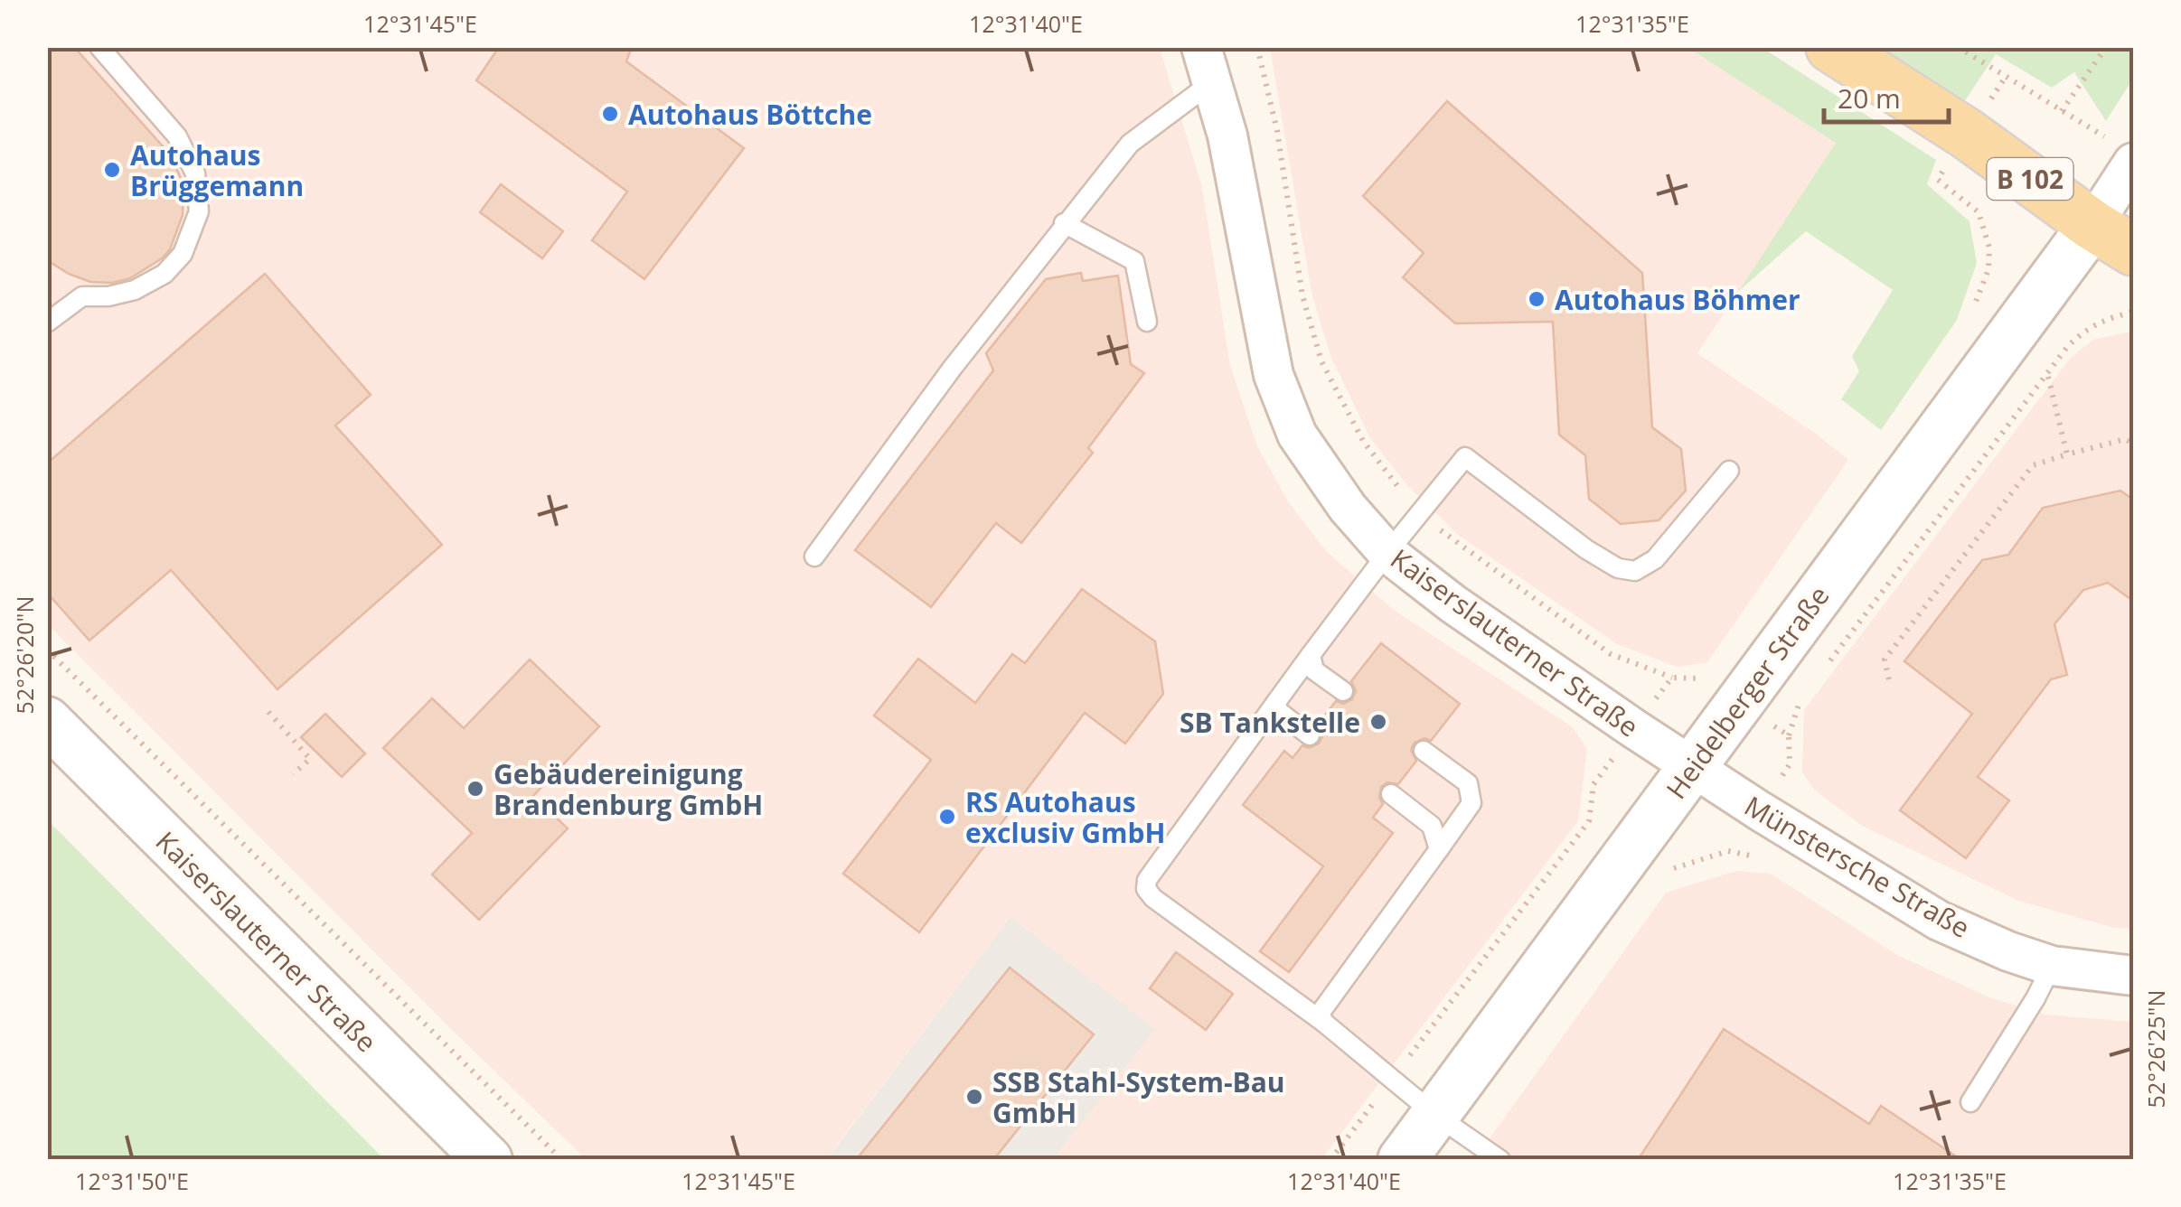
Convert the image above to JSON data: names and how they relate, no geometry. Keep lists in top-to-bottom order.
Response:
{
  "streets": {
    "main road": ["B 102"],
    "street": ["Kaiserslauterner Straße", "Heidelberger Straße", "Münstersche Straße"]
  },
  "crossings": [
    ["B 102", "Heidelberger Straße"],
    ["Kaiserslauterner Straße", "Heidelberger Straße"],
    ["Kaiserslauterner Straße", "Münstersche Straße"],
    ["Heidelberger Straße", "Münstersche Straße"]
  ],
  "places": [
    "Autohaus Böttche",
    "Autohaus Brüggemann",
    "Autohaus Böhmer",
    "SB Tankstelle",
    "Gebäudereinigung Brandenburg GmbH",
    "RS Autohaus exclusiv GmbH",
    "SSB Stahl-System-Bau GmbH"
  ],
  "scale_bar": "20 m",
  "coordinates": [
    "12°31'45\"E",
    "12°31'40\"E",
    "12°31'35\"E",
    "52°26'20\"N",
    "52°26'25\"N",
    "12°31'50\"E"
  ]
}
